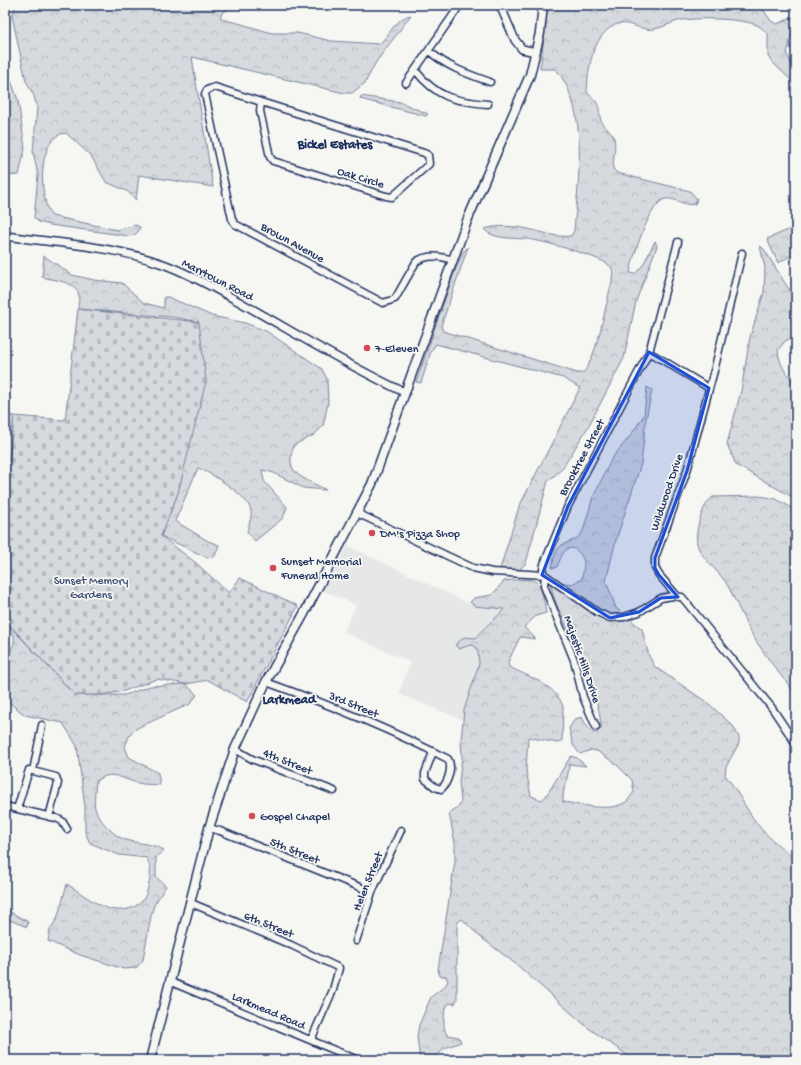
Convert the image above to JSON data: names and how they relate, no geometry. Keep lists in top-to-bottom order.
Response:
{
  "streets": {
    "street": [
      "Oak Circle",
      "Brown Avenue",
      "Marrtown Road",
      "Brooktree Street",
      "Wildwood Drive",
      "Majestic Hills Drive",
      "3rd Street",
      "4th Street",
      "5th Street",
      "Helen Street",
      "6th Street",
      "Larkmead Road"
    ]
  },
  "crossings": [
    ["Oak Circle", "Brown Avenue"],
    ["Brooktree Street", "Majestic Hills Drive"],
    ["5th Street", "Helen Street"],
    ["6th Street", "Larkmead Road"]
  ],
  "districts": ["Bickel Estates", "Larkmead"],
  "parks": ["Sunset Memory Gardens"],
  "places": [
    "7-Eleven",
    "DM's Pizza Shop",
    "Sunset Memorial Funeral Home",
    "Gospel Chapel"
  ]
}
